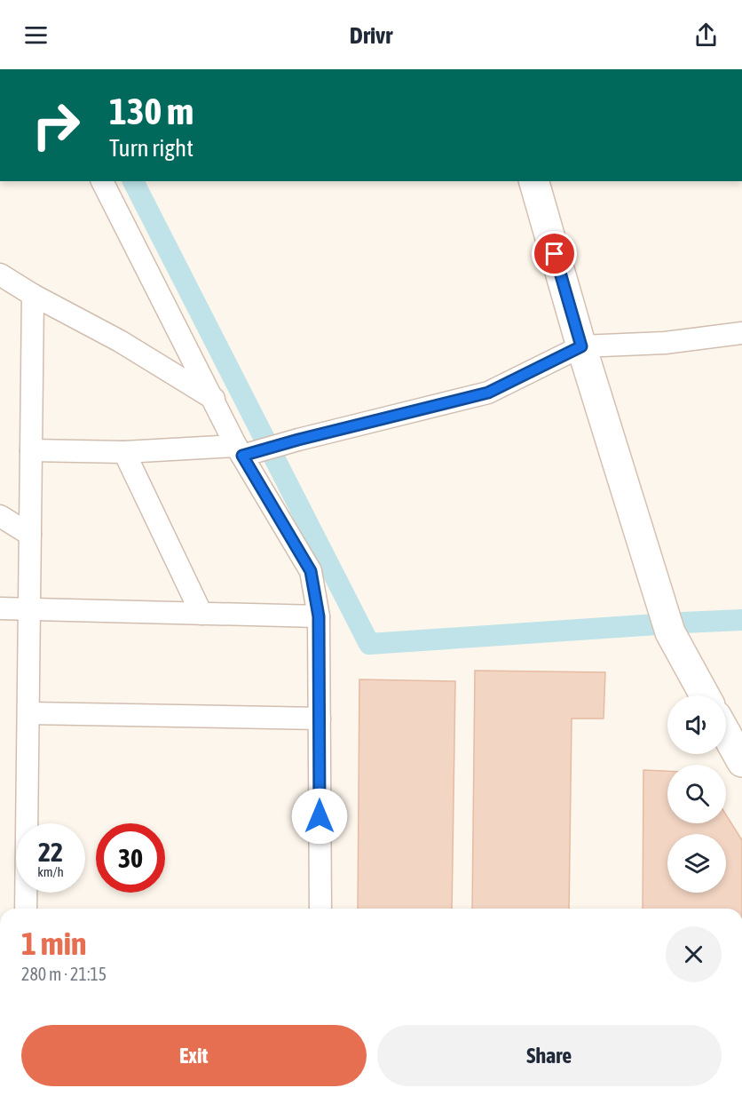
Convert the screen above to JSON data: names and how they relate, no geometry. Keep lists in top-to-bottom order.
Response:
{
  "page": {
    "header": "Drivr",
    "turn": ["130 m", "Turn right"],
    "speed": "22 km/h",
    "limit": "30",
    "heading": ["1 min", "280 m · 21:15"],
    "buttons": ["Exit", "Share"]
  }
}
